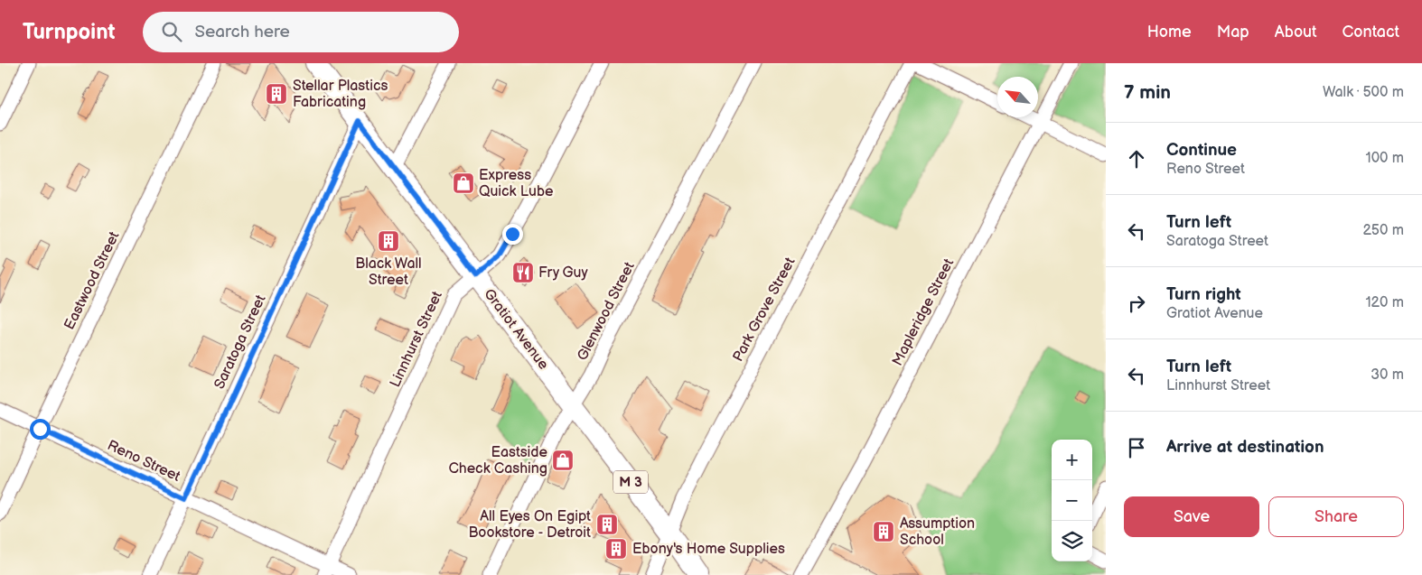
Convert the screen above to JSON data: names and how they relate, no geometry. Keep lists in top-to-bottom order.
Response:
{
  "streets": {
    "main road": ["Gratiot Avenue", "M 3"],
    "street": [
      "Eastwood Street",
      "Park Grove Street",
      "Glenwood Street",
      "Mapleridge Street",
      "Linnhurst Street",
      "Saratoga Street",
      "Reno Street"
    ]
  },
  "crossings": [
    ["Eastwood Street", "Reno Street"],
    ["Park Grove Street", "Gratiot Avenue"],
    ["Glenwood Street", "Gratiot Avenue"],
    ["Gratiot Avenue", "Linnhurst Street"],
    ["Gratiot Avenue", "Saratoga Street"],
    ["Linnhurst Street", "Reno Street"],
    ["Saratoga Street", "Reno Street"]
  ],
  "places": {
    "building": [
      "Stellar Plastics Fabricating",
      "Black Wall Street",
      "All Eyes On Egipt Bookstore - Detroit",
      "Assumption School",
      "Ebony's Home Supplies"
    ],
    "shop": ["Express Quick Lube", "Eastside Check Cashing"],
    "restaurant": ["Fry Guy"]
  },
  "north": "top left",
  "page": {
    "header": "Turnpoint",
    "search": "Search here",
    "nav": [
      "Home",
      "Map",
      "About",
      "Contact"
    ],
    "heading": ["7 min", "Walk · 500 m"],
    "list": [
      ["Continue", "Reno Street", "100 m"],
      ["Turn left", "Saratoga Street", "250 m"],
      ["Turn right", "Gratiot Avenue", "120 m"],
      ["Turn left", "Linnhurst Street", "30 m"],
      "Arrive at destination"
    ],
    "map_buttons": ["+", "−"],
    "buttons": ["Save", "Share"]
  }
}
